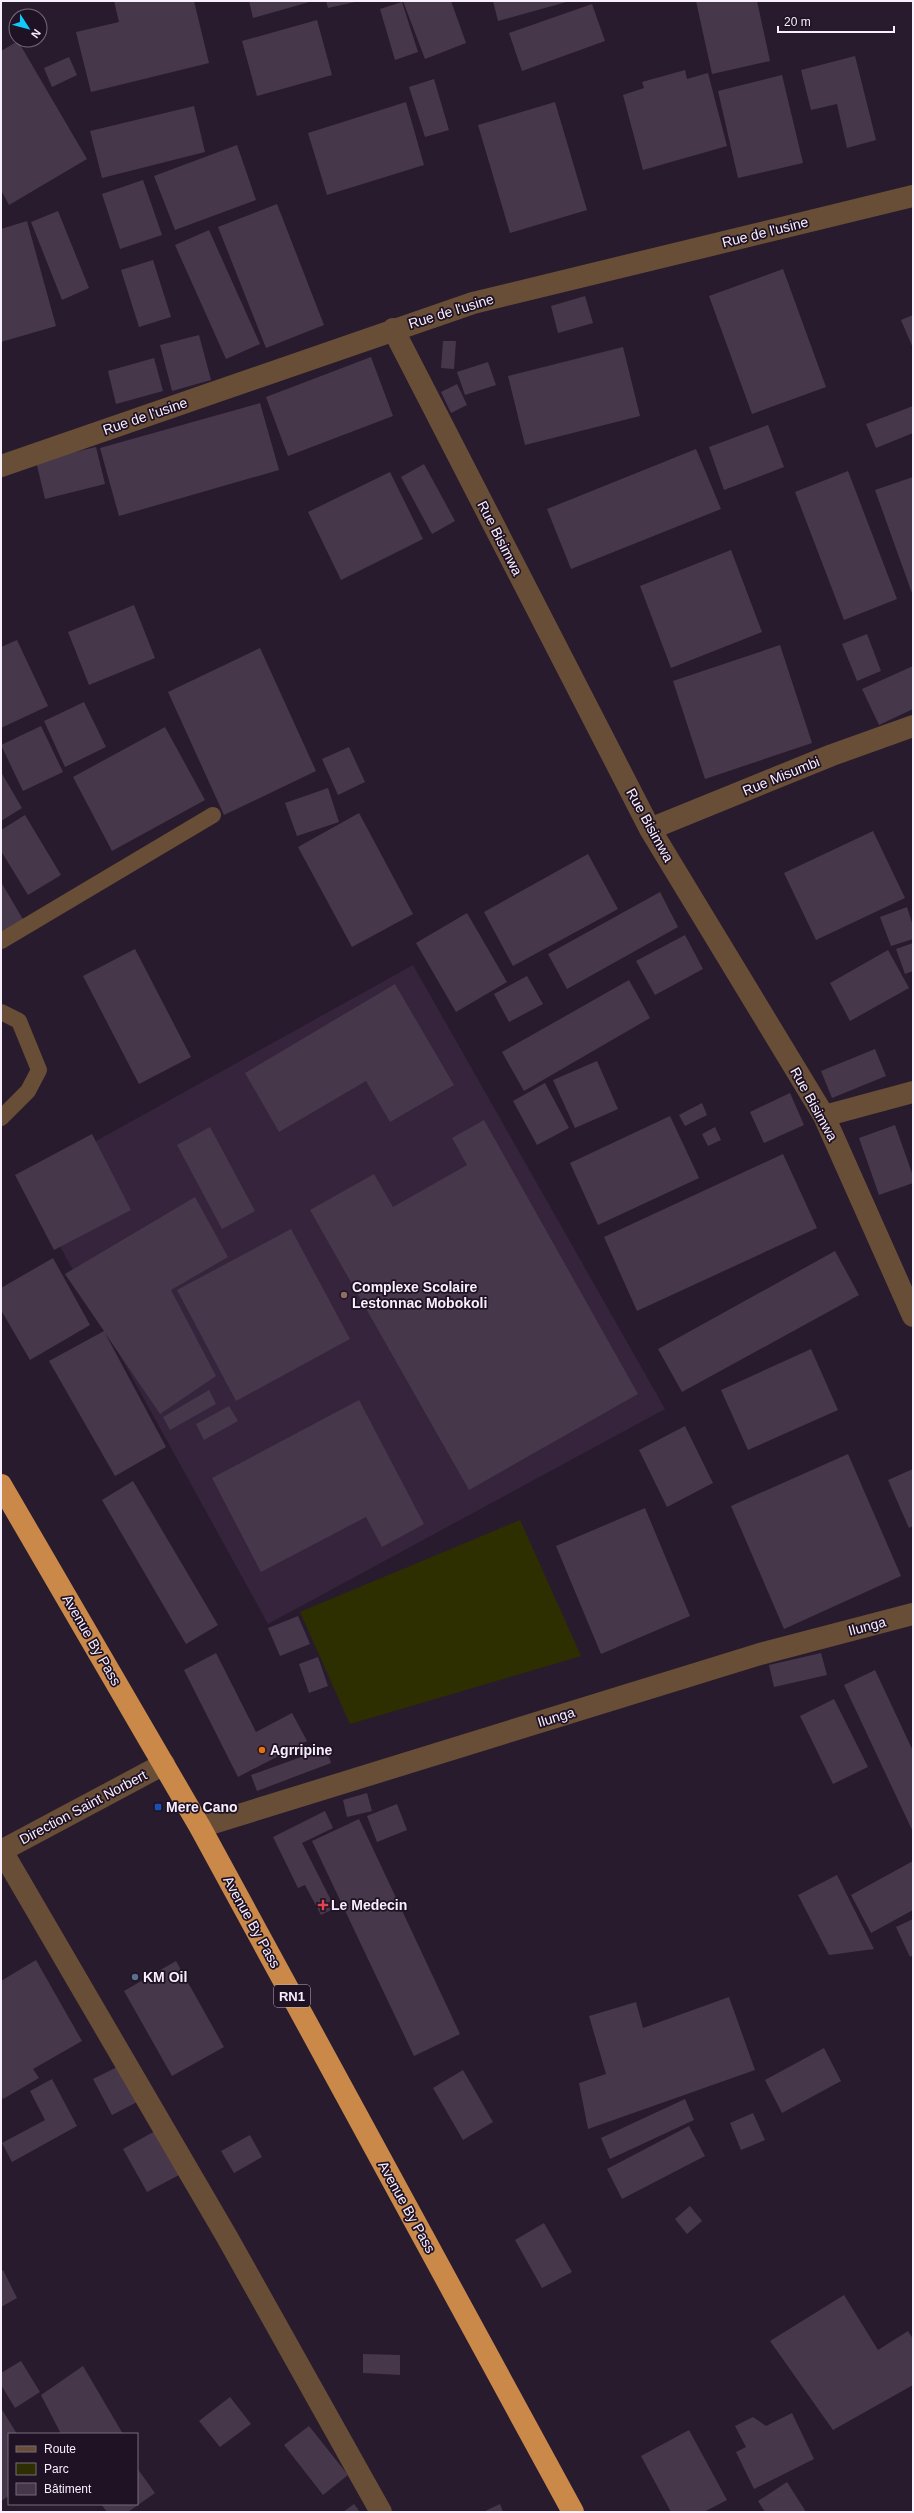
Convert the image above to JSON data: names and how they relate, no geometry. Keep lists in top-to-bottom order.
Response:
{
  "streets": {
    "highway": ["Avenue By Pass", "RN1"],
    "street": [
      "Rue de l'usine",
      "Rue Bisimwa",
      "Rue Misumbi",
      "Ilunga",
      "Direction Saint Norbert"
    ]
  },
  "crossings": [
    ["Rue de l'usine", "Rue Bisimwa"],
    ["Rue Bisimwa", "Rue Misumbi"],
    ["Ilunga", "Avenue By Pass"],
    ["Avenue By Pass", "Direction Saint Norbert"]
  ],
  "places": {
    "other": ["Complexe Scolaire Lestonnac Mobokoli", "Agrripine", "KM Oil"],
    "transit": ["Mere Cano"],
    "health": ["Le Medecin"]
  },
  "legend": ["Route", "Parc", "Bâtiment"],
  "scale_bar": "20 m",
  "north": "bottom right"
}
